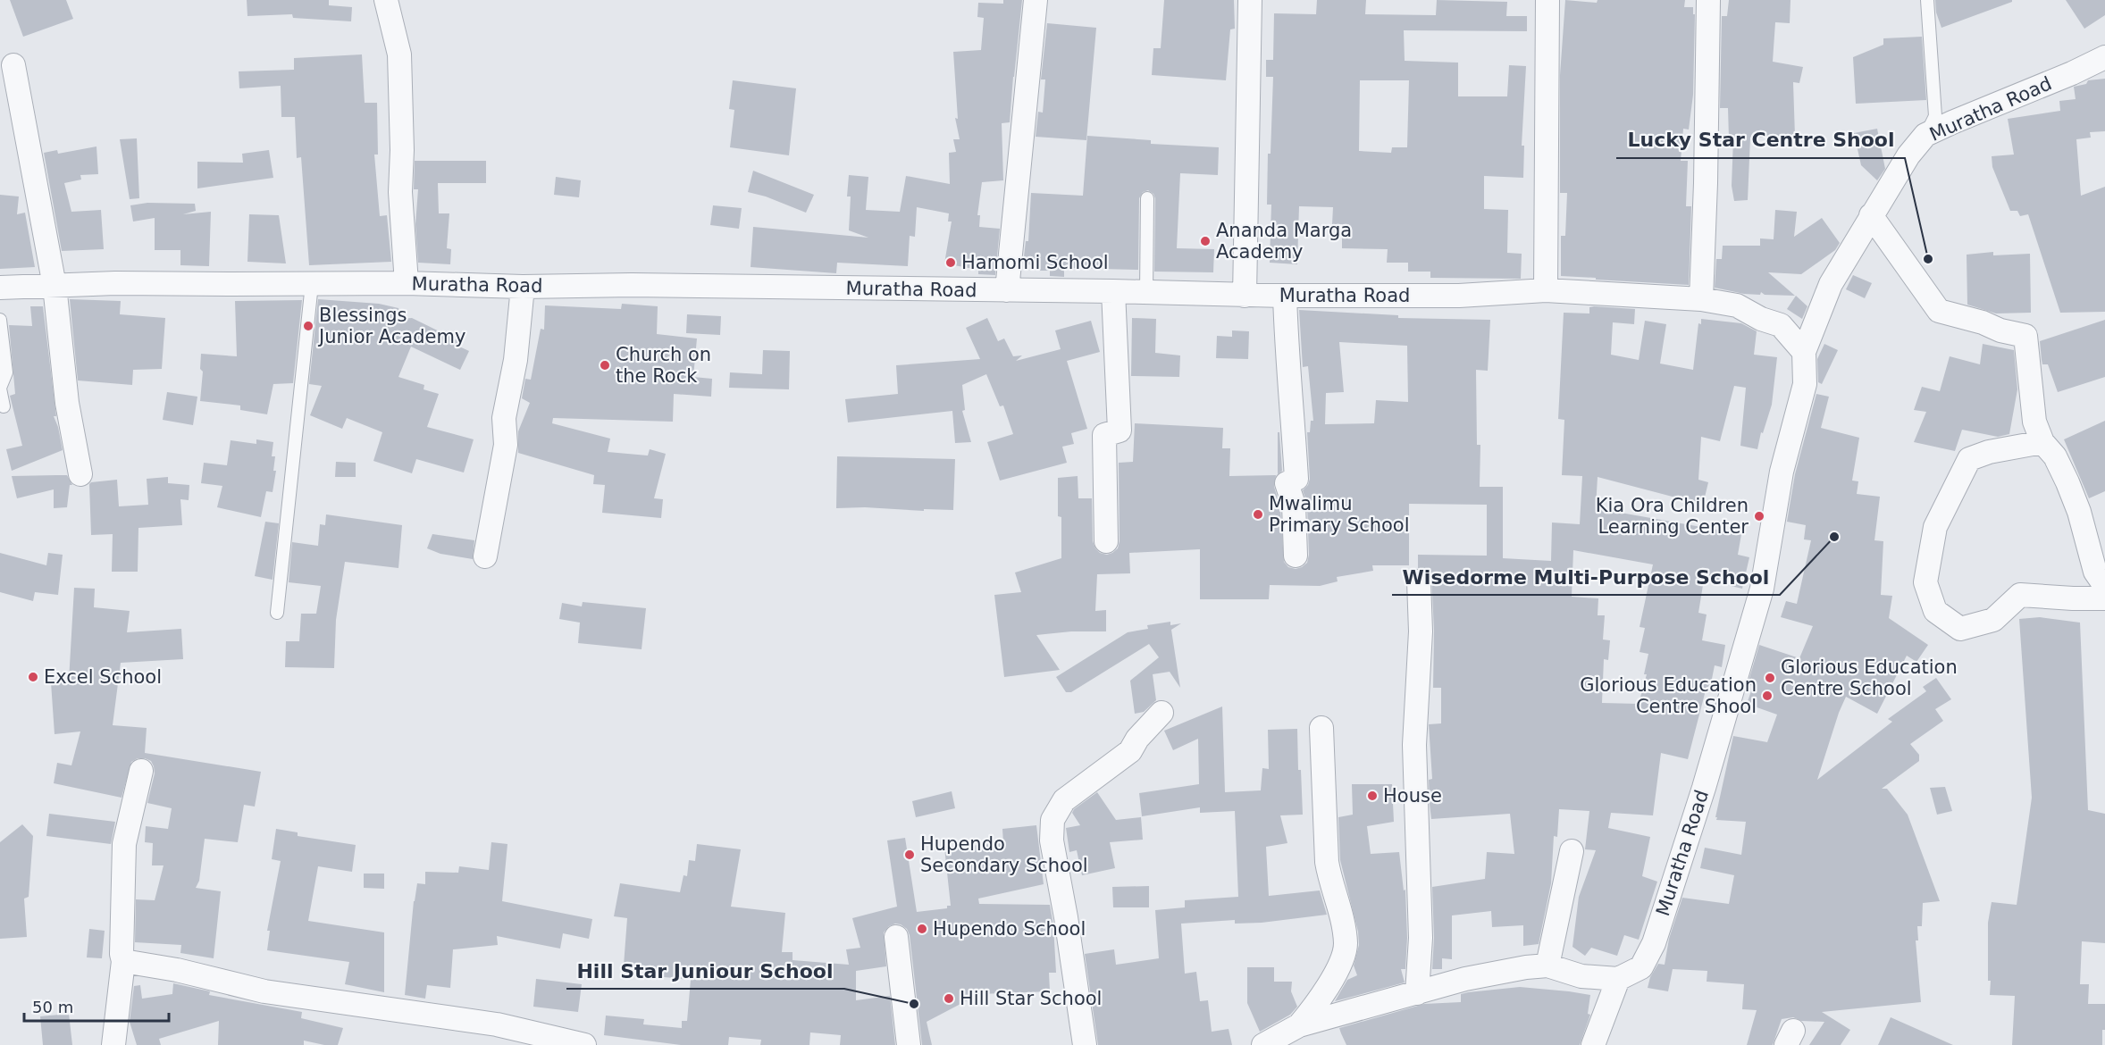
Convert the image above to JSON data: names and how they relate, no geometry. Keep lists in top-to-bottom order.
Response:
{
  "streets": {
    "street": ["Muratha Road"]
  },
  "places": [
    "Ananda Marga Academy",
    "Lucky Star Centre Shool",
    "Hamomi School",
    "Blessings Junior Academy",
    "Church on the Rock",
    "Mwalimu Primary School",
    "Kia Ora Children Learning Center",
    "Wisedorme Multi-Purpose School",
    "Excel School",
    "Glorious Education Centre School",
    "Glorious Education Centre Shool",
    "House",
    "Hupendo Secondary School",
    "Hupendo School",
    "Hill Star School",
    "Hill Star Juniour School"
  ],
  "scale_bar": "50 m"
}
